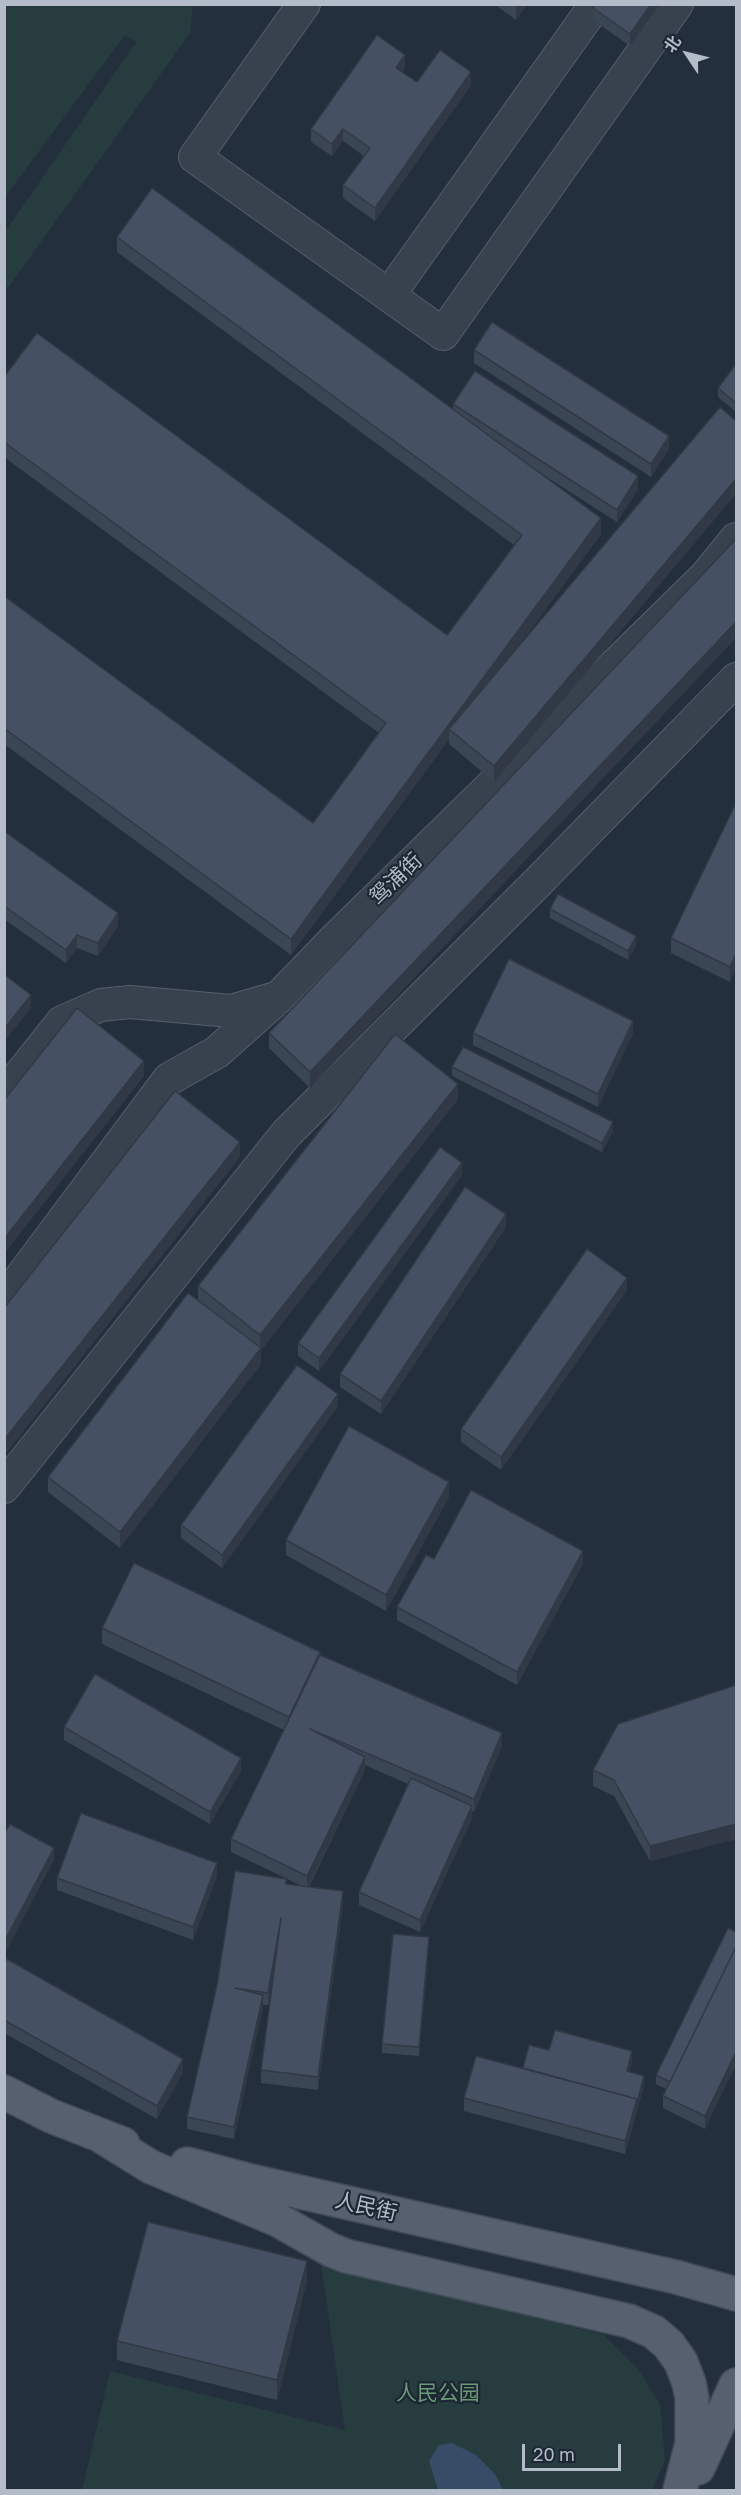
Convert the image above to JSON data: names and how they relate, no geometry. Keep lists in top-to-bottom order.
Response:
{
  "streets": {
    "main road": ["人民街"],
    "street": ["鸳浦街"]
  },
  "parks": ["人民公园"],
  "scale_bar": "20 m",
  "north": "top left"
}
